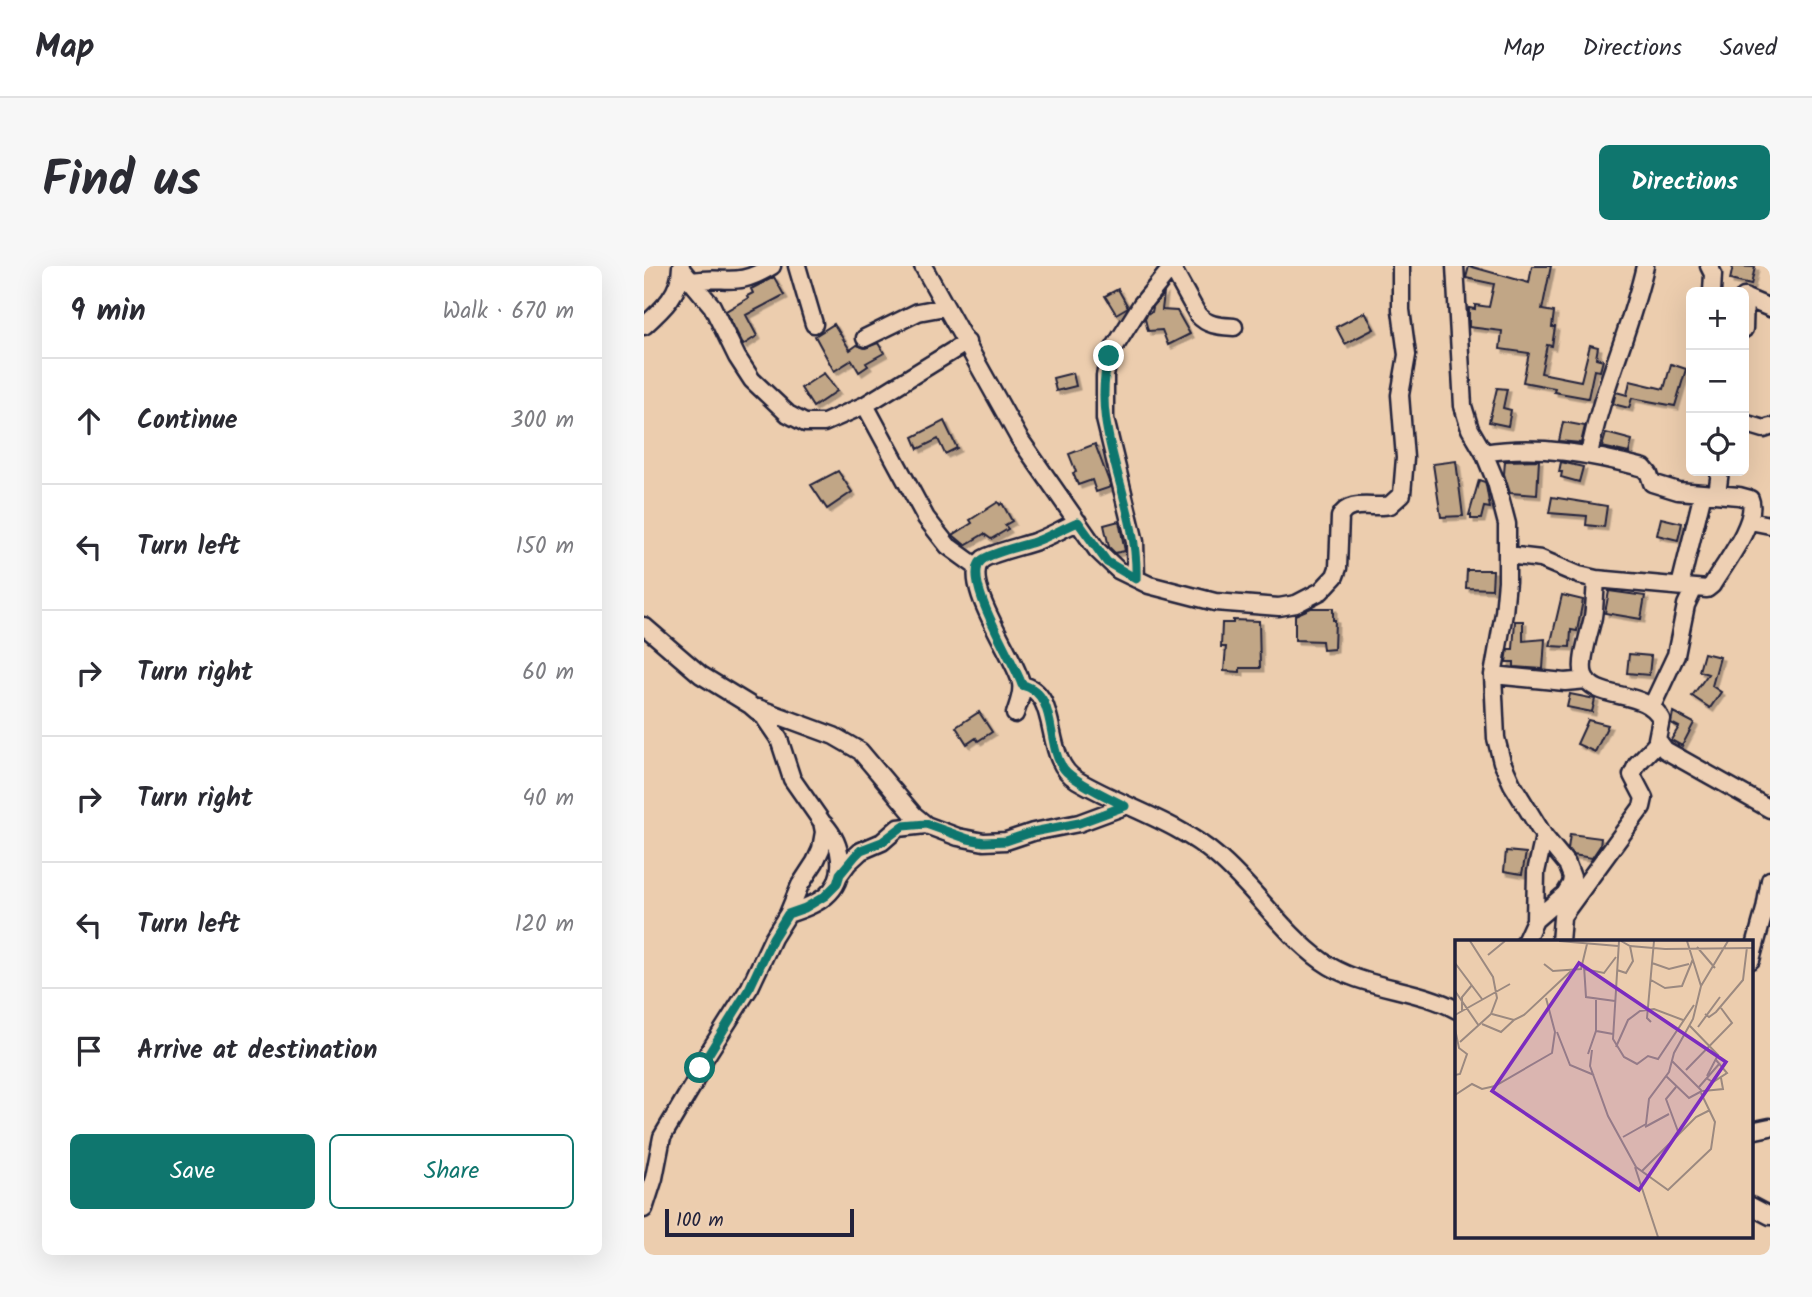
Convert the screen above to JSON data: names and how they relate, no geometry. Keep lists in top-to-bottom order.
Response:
{
  "scale_bar": "100 m",
  "page": {
    "header": "Map",
    "nav": ["Map", "Directions", "Saved"],
    "title": "Find us",
    "buttons": [
      "Directions",
      ["Save", "Share"]
    ],
    "heading": ["9 min", "Walk · 670 m"],
    "map_buttons": ["+", "−"],
    "list": [
      ["Continue", "300 m"],
      ["Turn left", "150 m"],
      ["Turn right", "60 m"],
      ["Turn right", "40 m"],
      ["Turn left", "120 m"],
      "Arrive at destination"
    ],
    "scale": "100 m"
  }
}
